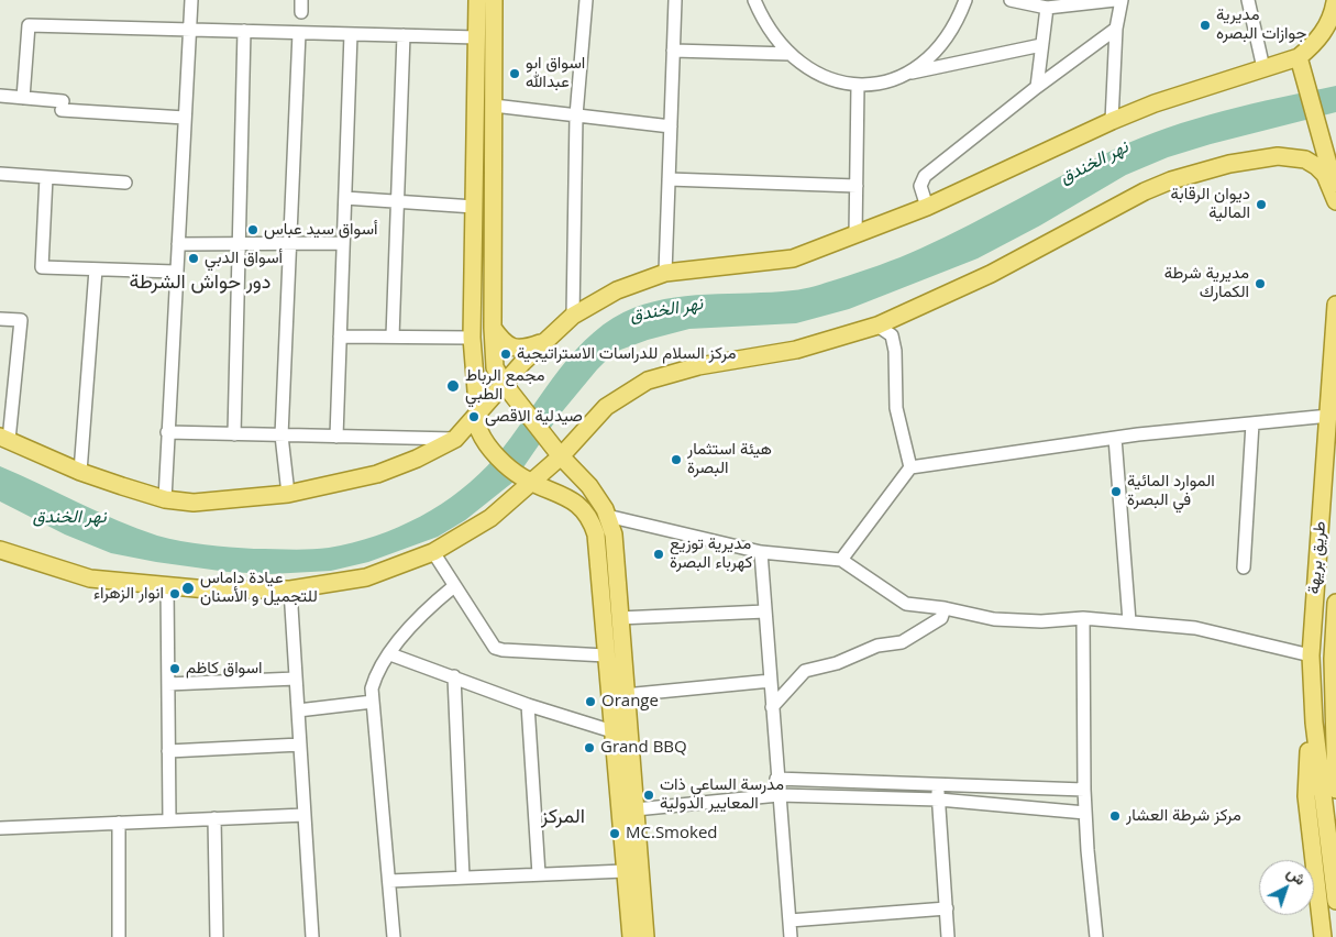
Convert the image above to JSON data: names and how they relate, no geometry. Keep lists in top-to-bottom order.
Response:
{
  "streets": {
    "main road": ["طريق بريهة"]
  },
  "districts": ["دور حواش الشرطة", "المركز"],
  "water": ["نهر الخندق"],
  "places": [
    "مديرية جوازات البصره",
    "اسواق ابو عبدالله",
    "ديوان الرقابة المالية",
    "أسواق سيد عباس",
    "أسواق الدبي",
    "مديرية شرطة الكمارك",
    "مركز السلام للدراسات الاستراتيجية",
    "مجمع الرباط الطبي",
    "صيدلية الاقصى",
    "هيئة استثمار البصرة",
    "الموارد المائية في البصرة",
    "مديرية توزيع كهرباء البصرة",
    "عيادة داماس للتجميل و الأسنان",
    "انوار الزهراء",
    "اسواق كاظم",
    "Orange",
    "Grand BBQ",
    "مدرسة الساعي ذات المعايير الدولية",
    "مركز شرطة العشار",
    "MC.Smoked"
  ],
  "north": "top right"
}
